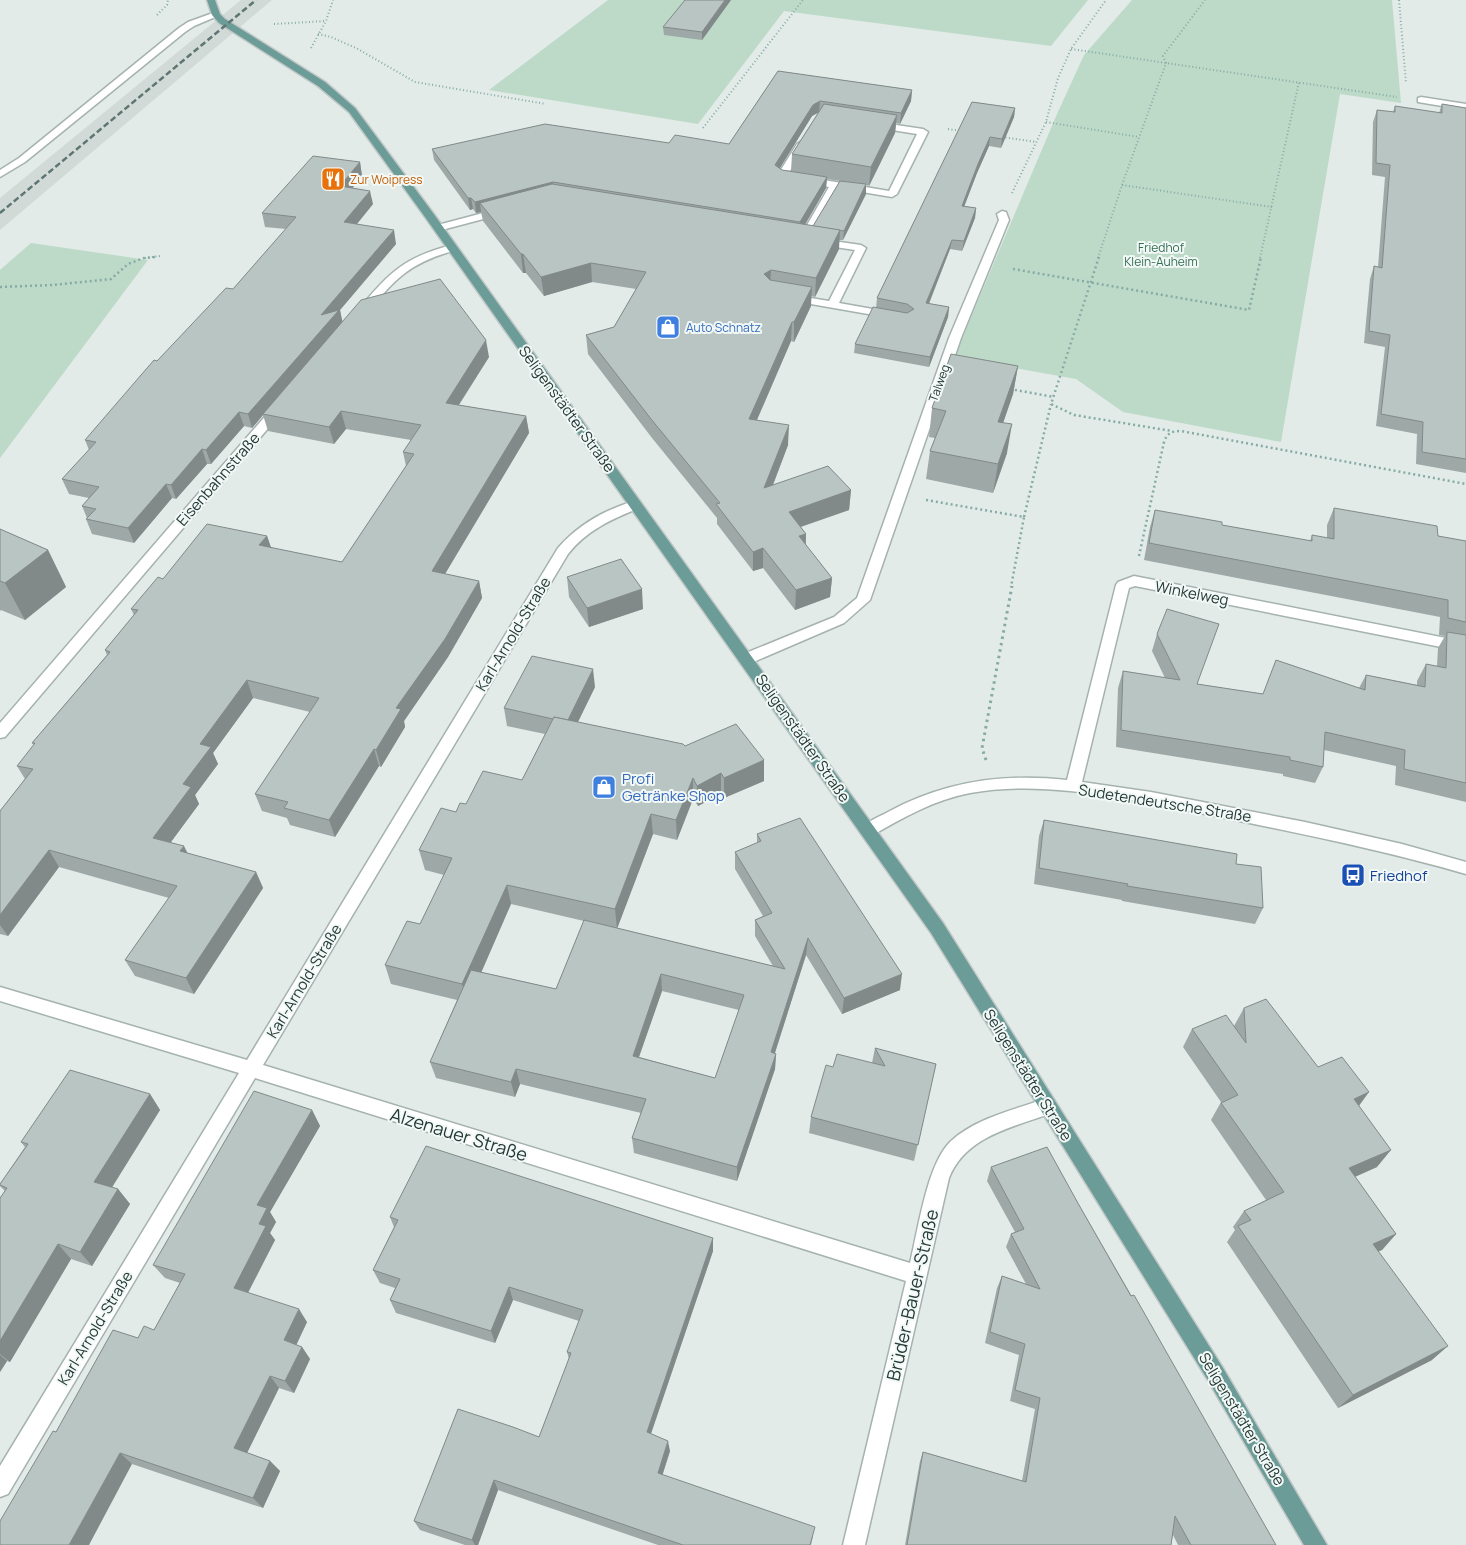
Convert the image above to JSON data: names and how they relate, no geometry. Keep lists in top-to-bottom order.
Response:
{
  "streets": {
    "main road": ["Seligenstädter Straße"],
    "street": [
      "Talweg",
      "Eisenbahnstraße",
      "Winkelweg",
      "Karl-Arnold-Straße",
      "Sudetendeutsche Straße",
      "Alzenauer Straße",
      "Brüder-Bauer-Straße"
    ]
  },
  "crossings": [
    ["Talweg", "Seligenstädter Straße"],
    ["Seligenstädter Straße", "Karl-Arnold-Straße"],
    ["Seligenstädter Straße", "Sudetendeutsche Straße"],
    ["Seligenstädter Straße", "Brüder-Bauer-Straße"],
    ["Winkelweg", "Sudetendeutsche Straße"],
    ["Karl-Arnold-Straße", "Alzenauer Straße"],
    ["Alzenauer Straße", "Brüder-Bauer-Straße"]
  ],
  "parks": ["Friedhof Klein-Auheim"],
  "places": {
    "restaurant": ["Zur Woipress"],
    "shop": ["Auto Schnatz", "Profi Getränke Shop"],
    "bus stop": ["Friedhof"]
  }
}
